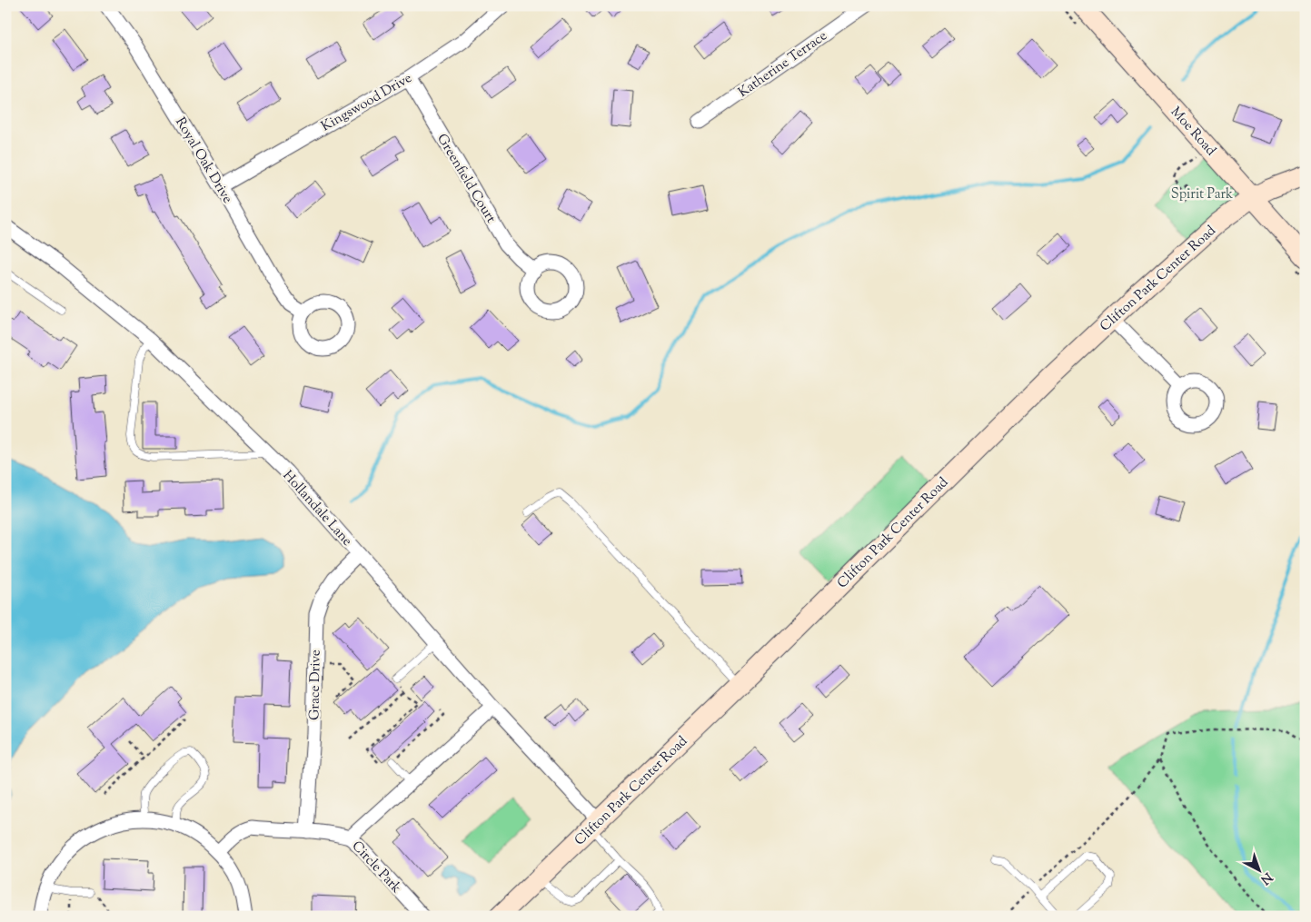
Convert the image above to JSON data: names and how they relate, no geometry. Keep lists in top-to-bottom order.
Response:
{
  "streets": {
    "street": [
      "Katherine Terrace",
      "Kingswood Drive",
      "Moe Road",
      "Royal Oak Drive",
      "Greenfield Court",
      "Clifton Park Center Road",
      "Hollandale Lane",
      "Grace Drive",
      "Circle Park"
    ]
  },
  "crossings": [
    ["Kingswood Drive", "Royal Oak Drive"],
    ["Kingswood Drive", "Greenfield Court"],
    ["Moe Road", "Clifton Park Center Road"],
    ["Clifton Park Center Road", "Hollandale Lane"],
    ["Hollandale Lane", "Grace Drive"]
  ],
  "parks": ["Spirit Park"],
  "north": "bottom right"
}
